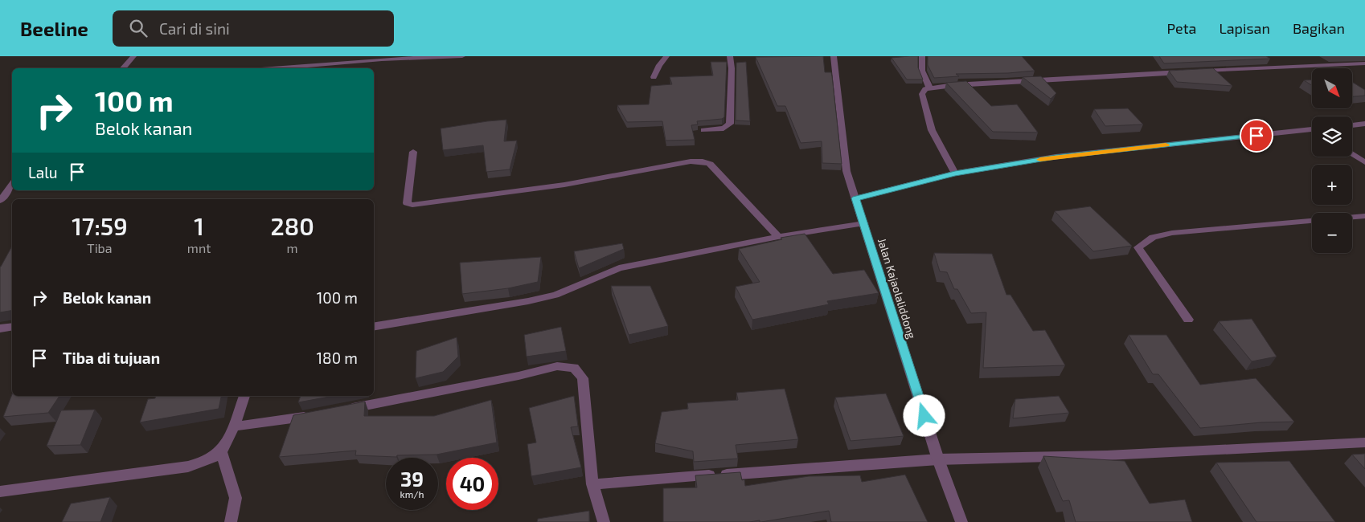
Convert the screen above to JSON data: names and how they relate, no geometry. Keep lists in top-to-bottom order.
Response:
{
  "streets": {
    "street": ["Jalan Kajaolaliddong"]
  },
  "north": "bottom right",
  "page": {
    "header": "Beeline",
    "search": "Cari di sini",
    "nav": ["Peta", "Lapisan", "Bagikan"],
    "map_buttons": ["+", "−"],
    "turn": ["100 m", "Belok kanan"],
    "then": "Lalu",
    "eta": [
      "17:59",
      "Tiba",
      "1",
      "mnt",
      "280",
      "m"
    ],
    "list": [
      {
        "name": "Belok kanan",
        "value": "100 m"
      },
      {
        "name": "Tiba di tujuan",
        "value": "180 m"
      }
    ],
    "speed": "39 km/h",
    "limit": "40"
  }
}
